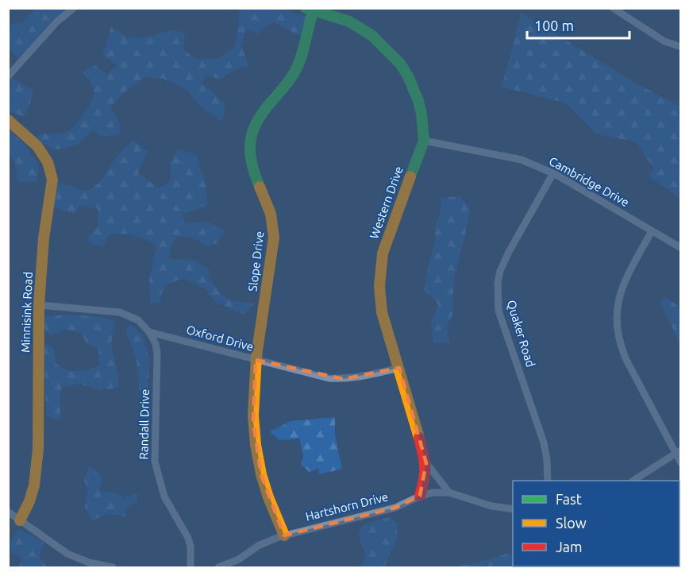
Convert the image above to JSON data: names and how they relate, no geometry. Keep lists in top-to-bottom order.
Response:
{
  "streets": {
    "street": [
      "Cambridge Drive",
      "Western Drive",
      "Slope Drive",
      "Minnisink Road",
      "Quaker Road",
      "Oxford Drive",
      "Randall Drive",
      "Hartshorn Drive"
    ]
  },
  "crossings": [
    ["Cambridge Drive", "Western Drive"],
    ["Cambridge Drive", "Quaker Road"],
    ["Western Drive", "Slope Drive"],
    ["Western Drive", "Oxford Drive"],
    ["Western Drive", "Hartshorn Drive"],
    ["Slope Drive", "Oxford Drive"],
    ["Slope Drive", "Hartshorn Drive"],
    ["Minnisink Road", "Oxford Drive"],
    ["Oxford Drive", "Randall Drive"]
  ],
  "legend": ["Fast", "Slow", "Jam"],
  "scale_bar": "100 m"
}
